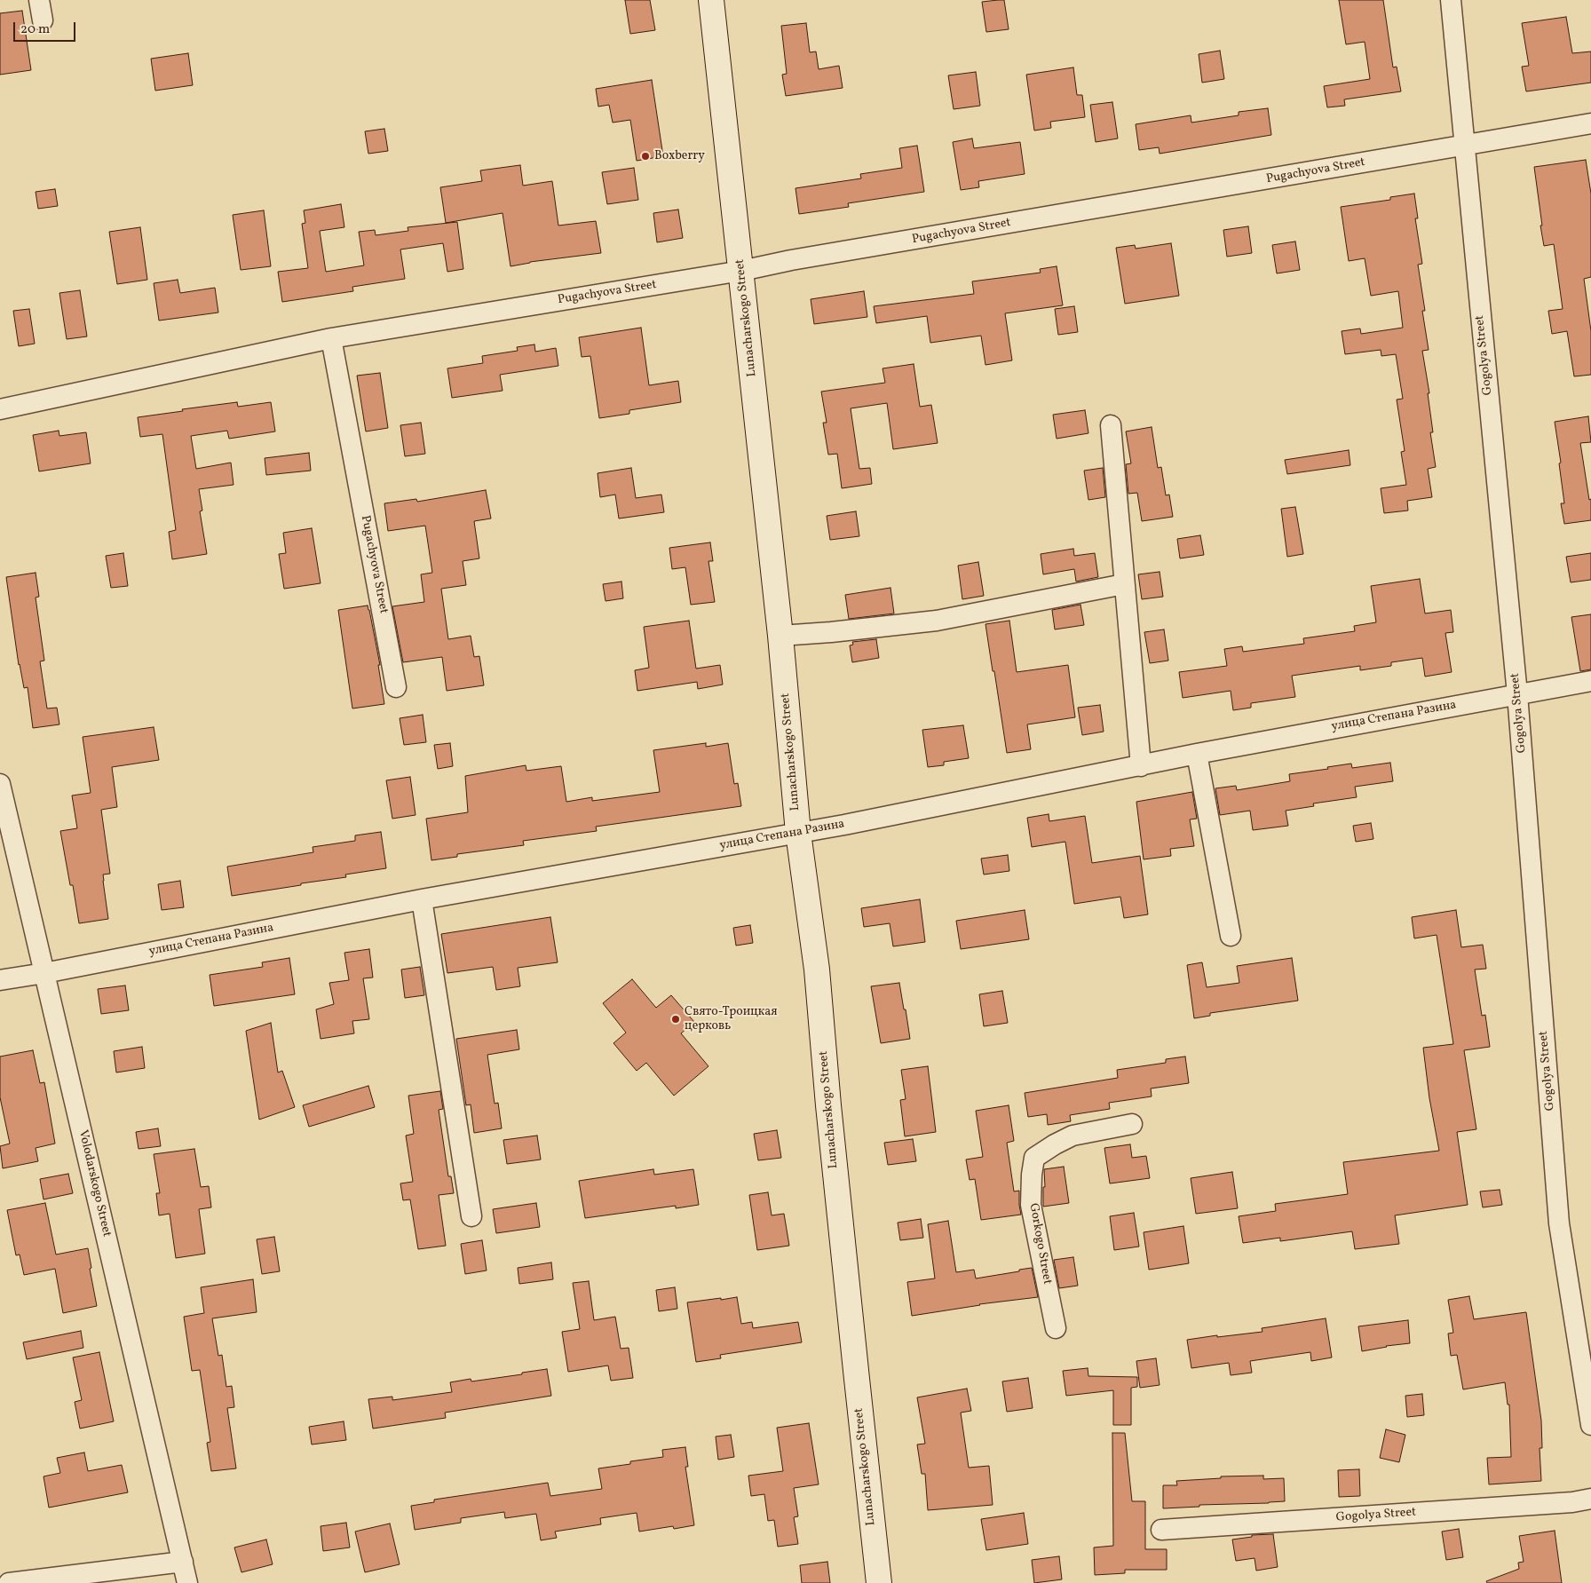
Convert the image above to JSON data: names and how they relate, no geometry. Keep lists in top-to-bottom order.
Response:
{
  "streets": {
    "main road": ["Lunacharskogo Street"],
    "street": [
      "Pugachyova Street",
      "Gogolya Street",
      "улица Степана Разина",
      "Volodarskogo Street",
      "Gorkogo Street"
    ]
  },
  "crossings": [
    ["Pugachyova Street", "Lunacharskogo Street"],
    ["Pugachyova Street", "Gogolya Street"],
    ["Lunacharskogo Street", "улица Степана Разина"],
    ["Gogolya Street", "улица Степана Разина"],
    ["улица Степана Разина", "Volodarskogo Street"]
  ],
  "places": ["Boxberry", "Свято-Троицкая церковь"],
  "scale_bar": "20 m"
}
